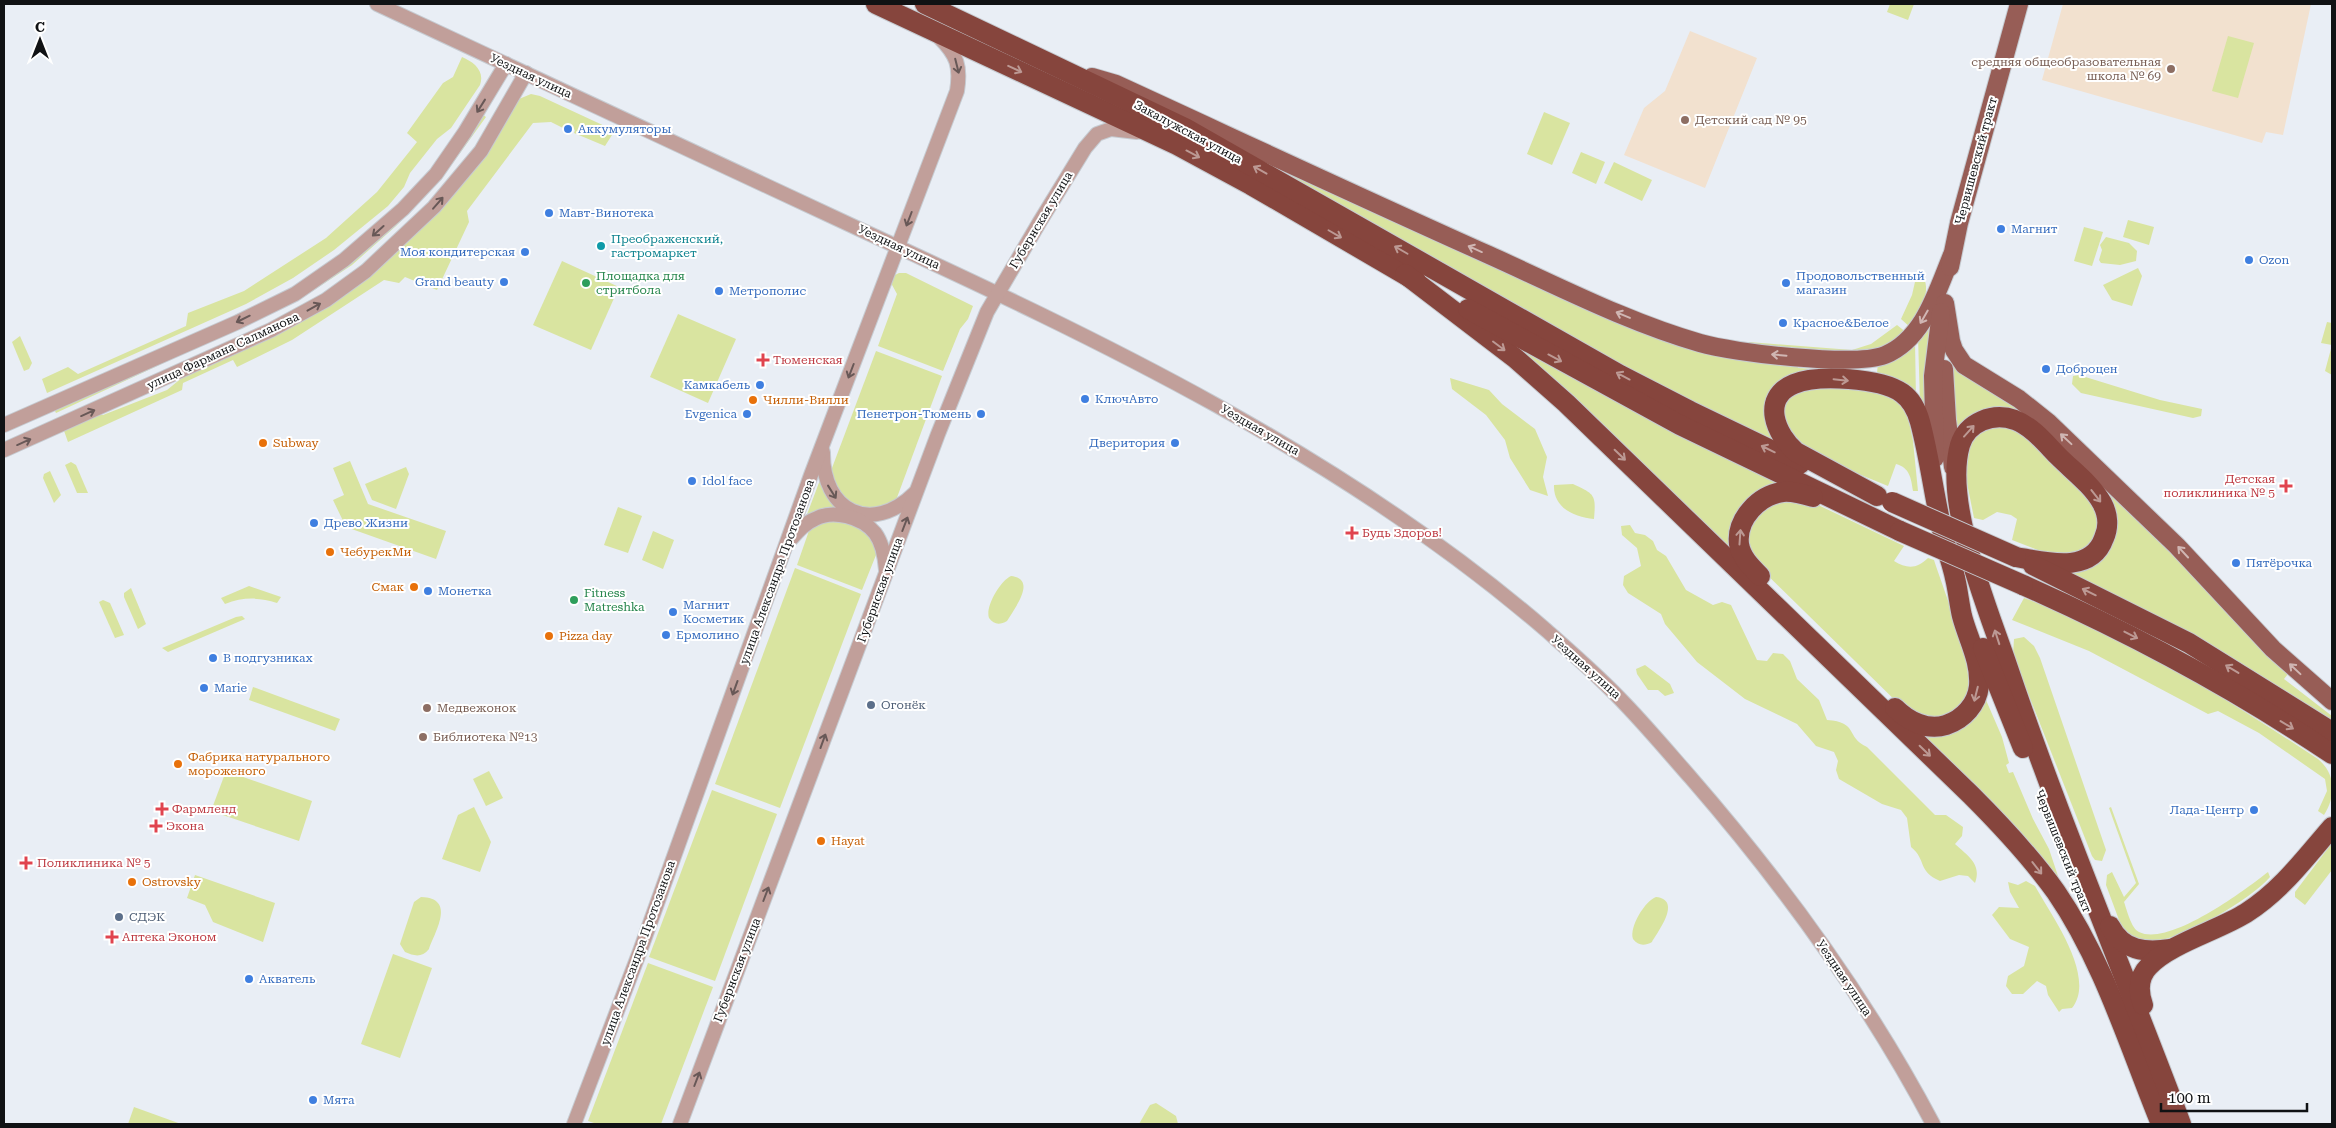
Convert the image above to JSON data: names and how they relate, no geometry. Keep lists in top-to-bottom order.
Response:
{
  "streets": {
    "highway": ["Закалужская улица", "Червишевский тракт"],
    "street": [
      "Уездная улица",
      "Губернская улица",
      "улица Фармана Салманова",
      "улица Александра Протозанова"
    ]
  },
  "crossings": [
    ["Уездная улица", "Губернская улица"],
    ["Уездная улица", "улица Фармана Салманова"],
    ["Уездная улица", "улица Александра Протозанова"]
  ],
  "one_way": ["Губернская улица", "улица Александра Протозанова"],
  "places": {
    "other": [
      "средняя общеобразовательная школа № 69",
      "Детский сад № 95",
      "Аккумуляторы",
      "Мавт-Винотека",
      "Магнит",
      "Преображенский, гастромаркет",
      "Моя кондитерская",
      "Ozon",
      "Grand beauty",
      "Площадка для стритбола",
      "Продовольственный магазин",
      "Метрополис",
      "Красное&Белое",
      "Доброцен",
      "Камкабель",
      "КлючАвто",
      "Чилли-Вилли",
      "Evgenica",
      "Пенетрон-Тюмень",
      "Subway",
      "Дверитория",
      "Idol face",
      "Древо Жизни",
      "ЧебурекМи",
      "Пятёрочка",
      "Смак",
      "Монетка",
      "Fitness Matreshka",
      "Магнит Косметик",
      "Ермолино",
      "Pizza day",
      "В подгузниках",
      "Marie",
      "Огонёк",
      "Медвежонок",
      "Библиотека №13",
      "Фабрика натурального мороженого",
      "Лада-Центр",
      "Hayat",
      "Ostrovsky",
      "СДЭК",
      "Акватель",
      "Мята"
    ],
    "health": [
      "Тюменская",
      "Детская поликлиника № 5",
      "Будь Здоров!",
      "Фармленд",
      "Экона",
      "Поликлиника № 5",
      "Аптека Эконом"
    ]
  },
  "scale_bar": "100 m",
  "north": "top"
}
